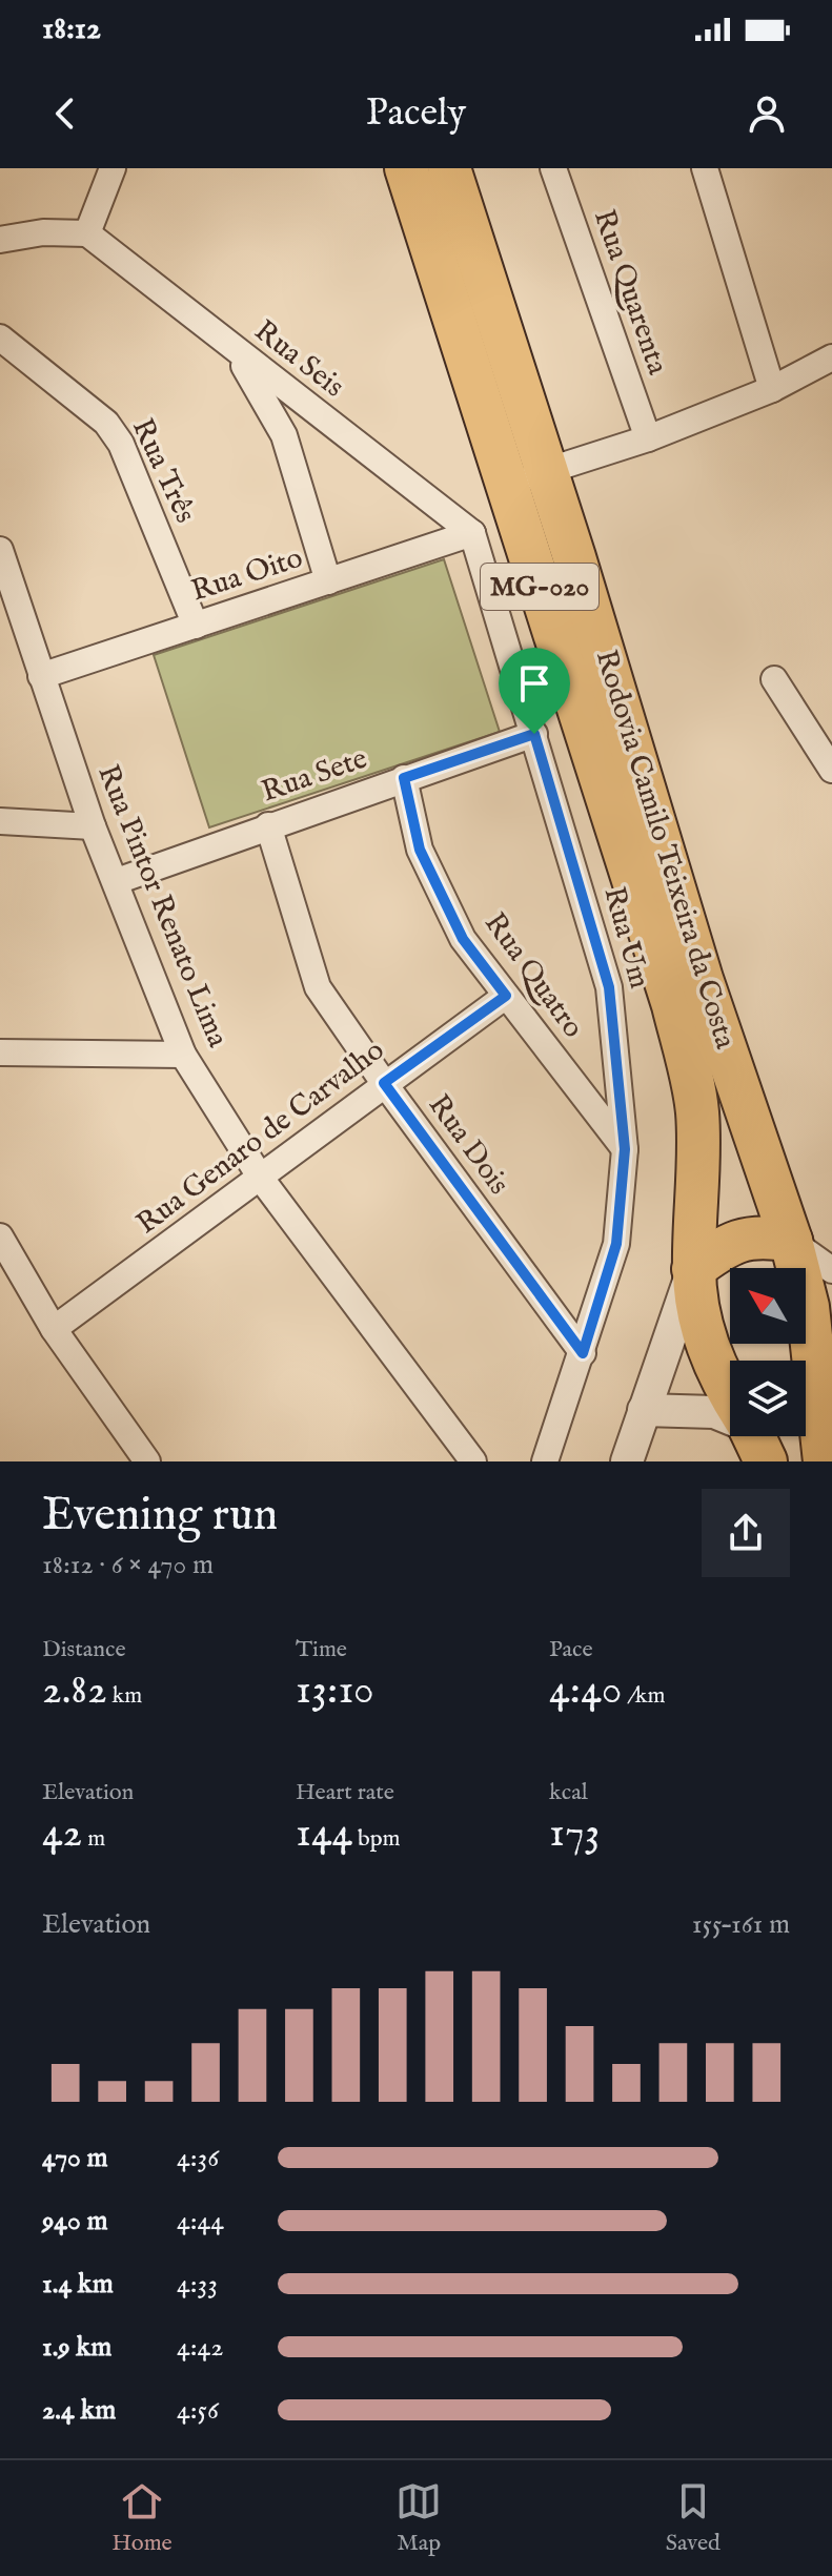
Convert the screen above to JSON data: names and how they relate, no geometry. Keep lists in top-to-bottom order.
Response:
{
  "streets": {
    "highway": ["MG-020", "Rodovia Camilo Teixeira da Costa"],
    "street": [
      "Rua Quarenta",
      "Rua Seis",
      "Rua Três",
      "Rua Oito",
      "Rua Sete",
      "Rua Pintor Renato Lima",
      "Rua Um",
      "Rua Quatro",
      "Rua Genaro de Carvalho",
      "Rua Dois"
    ]
  },
  "crossings": [
    ["Rua Seis", "Rua Oito"],
    ["Rua Seis", "Rua Um"],
    ["Rua Três", "Rua Oito"],
    ["Rua Oito", "Rua Pintor Renato Lima"],
    ["Rua Oito", "Rua Um"],
    ["MG-020", "Rodovia Camilo Teixeira da Costa"],
    ["Rua Sete", "Rua Pintor Renato Lima"],
    ["Rua Sete", "Rua Um"],
    ["Rua Sete", "Rua Quatro"],
    ["Rua Sete", "Rua Dois"],
    ["Rua Pintor Renato Lima", "Rua Genaro de Carvalho"],
    ["Rua Um", "Rua Quatro"],
    ["Rua Um", "Rua Dois"],
    ["Rua Quatro", "Rua Genaro de Carvalho"],
    ["Rua Genaro de Carvalho", "Rua Dois"]
  ],
  "north": "top left",
  "page": {
    "status": "18:12",
    "header": "Pacely",
    "heading": ["Evening run", "18:12 · 6 × 470 m"],
    "stats": [
      ["Distance", "2.82 km"],
      ["Time", "13:10"],
      ["Pace", "4:40 /km"],
      ["Elevation", "42 m"],
      ["Heart rate", "144 bpm"],
      ["kcal", "173"]
    ],
    "chart": ["Elevation", "155–161 m"],
    "list": [
      {
        "name": "470 m",
        "note": "4:36"
      },
      {
        "name": "940 m",
        "note": "4:44"
      },
      {
        "name": "1.4 km",
        "note": "4:33"
      },
      {
        "name": "1.9 km",
        "note": "4:42"
      },
      {
        "name": "2.4 km",
        "note": "4:56"
      }
    ],
    "tabs": ["Home", "Map", "Saved"]
  }
}
